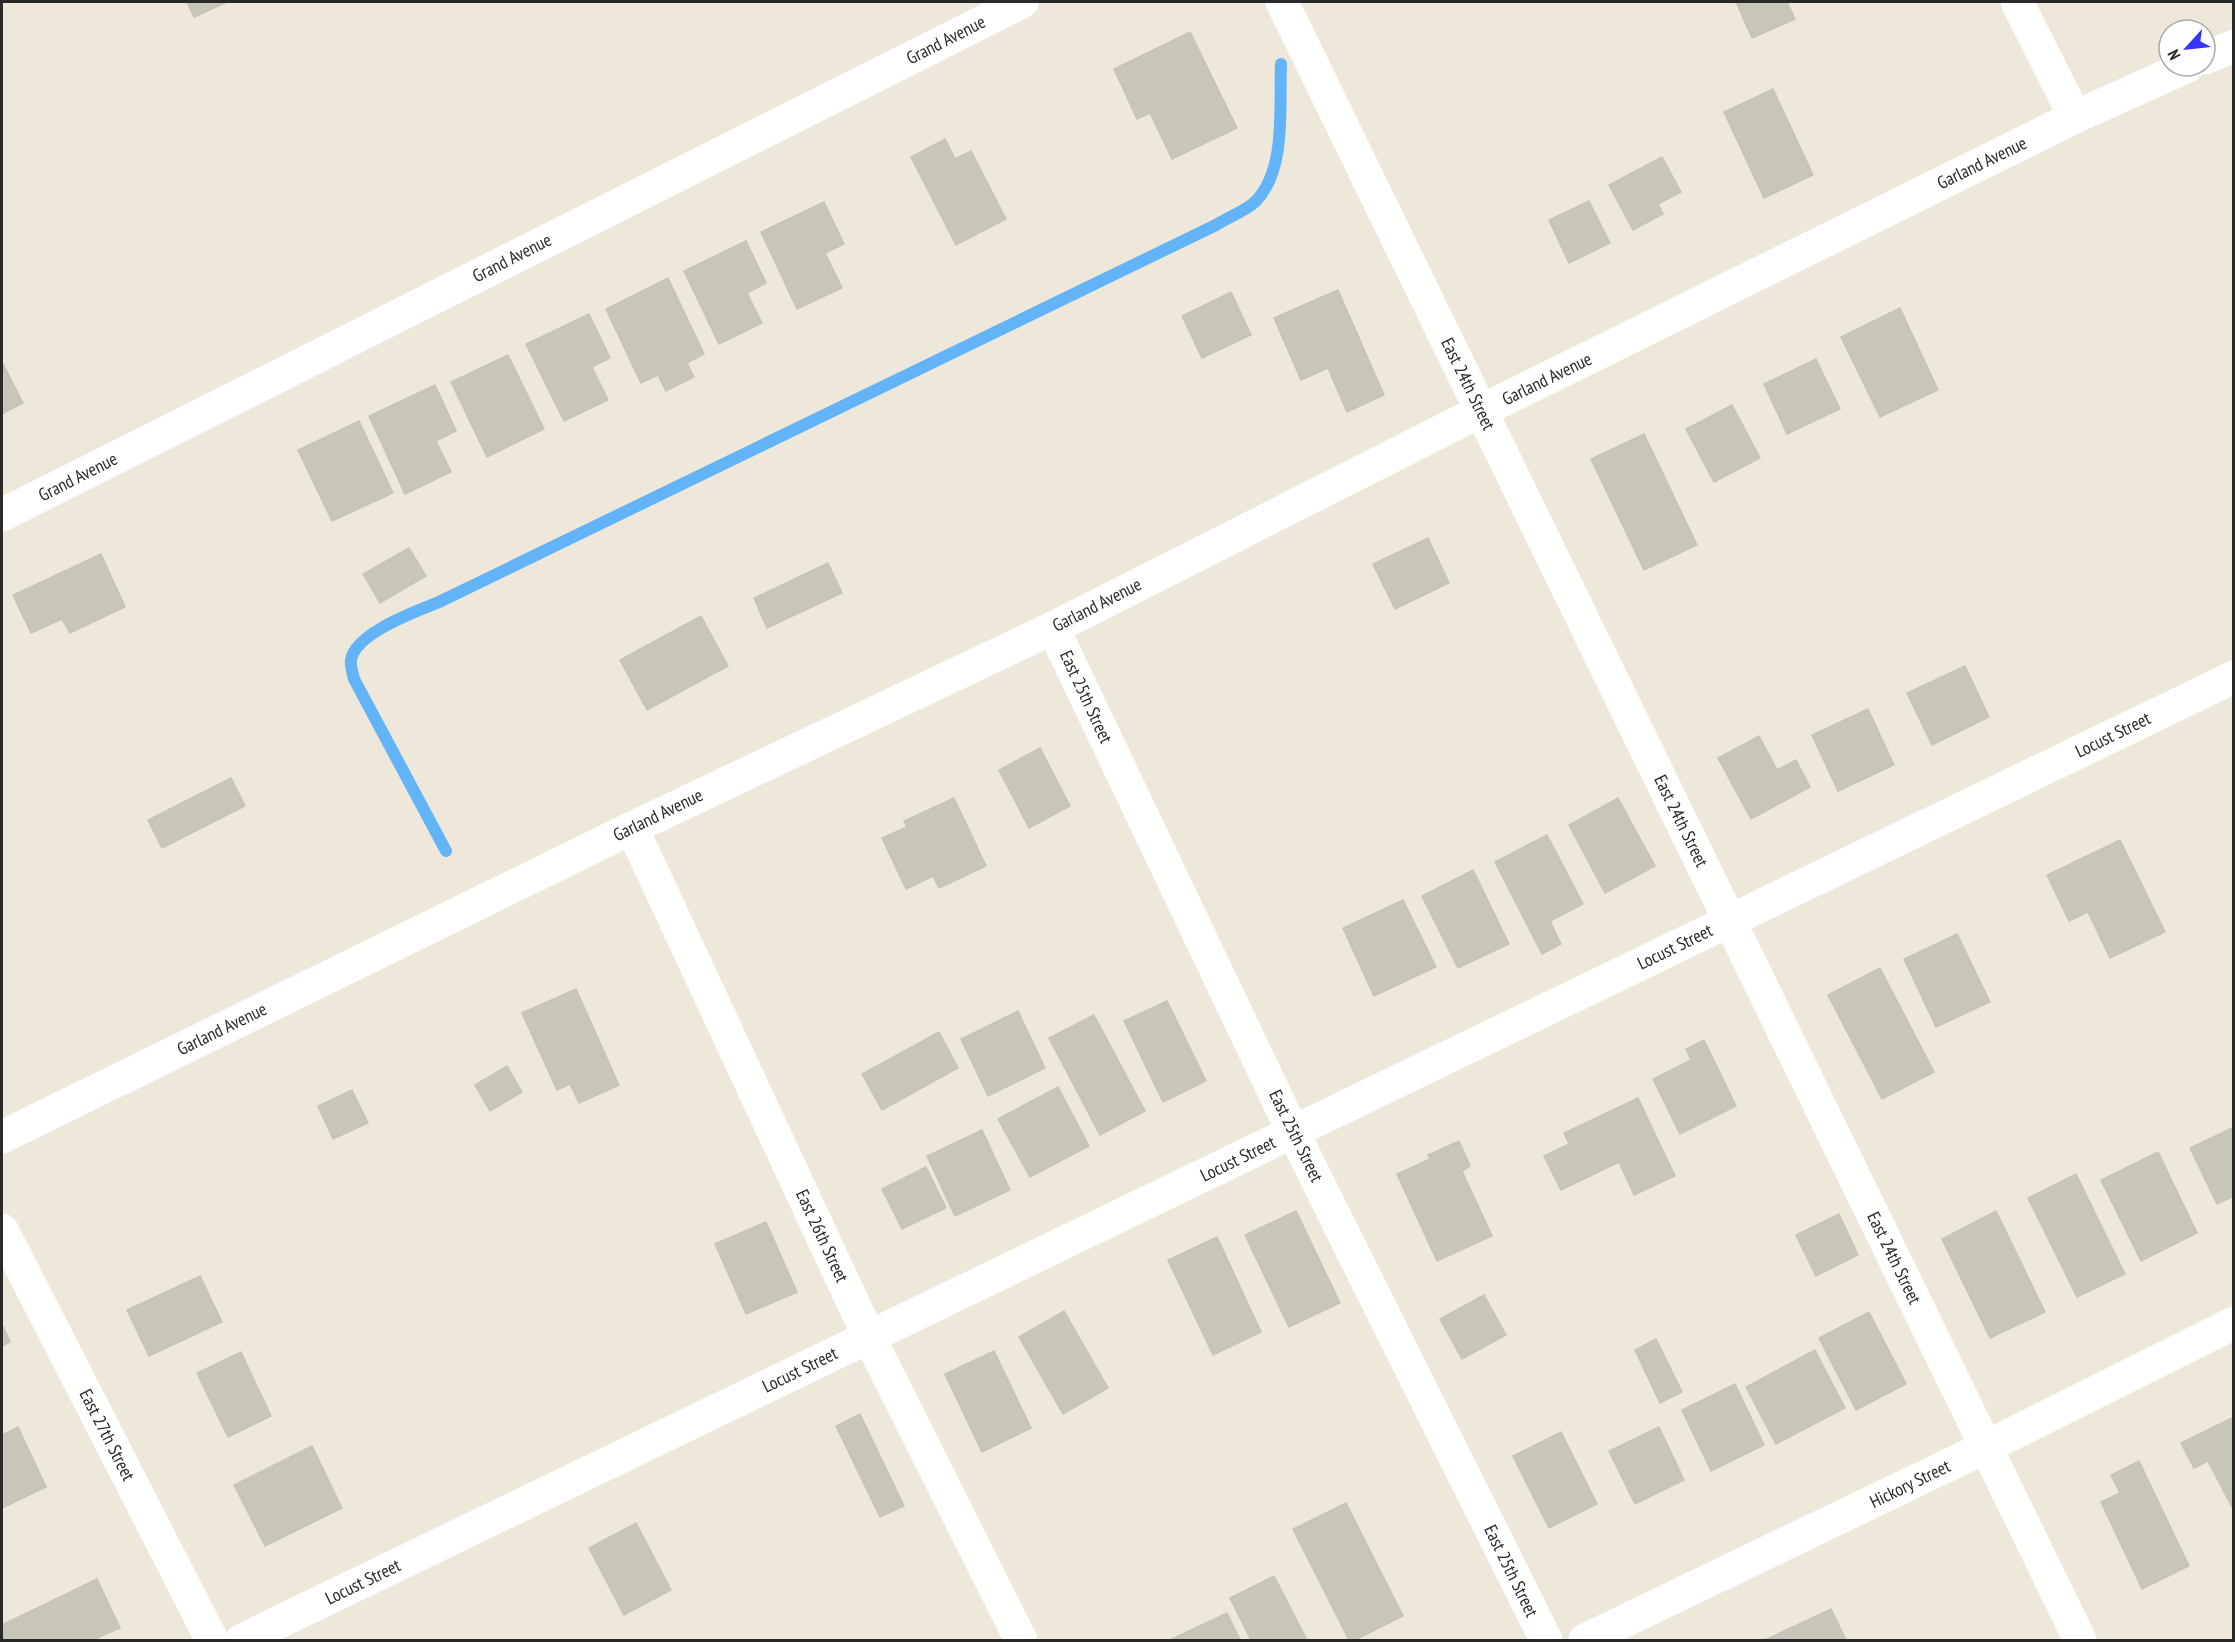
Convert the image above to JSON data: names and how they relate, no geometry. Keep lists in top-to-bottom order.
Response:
{
  "streets": {
    "street": [
      "Grand Avenue",
      "Garland Avenue",
      "East 24th Street",
      "East 25th Street",
      "Locust Street",
      "East 26th Street",
      "East 27th Street",
      "Hickory Street"
    ]
  },
  "crossings": [
    ["Garland Avenue", "East 24th Street"],
    ["Garland Avenue", "East 25th Street"],
    ["Garland Avenue", "East 26th Street"],
    ["East 24th Street", "Locust Street"],
    ["East 24th Street", "Hickory Street"],
    ["East 25th Street", "Locust Street"],
    ["Locust Street", "East 26th Street"]
  ],
  "north": "bottom left"
}
